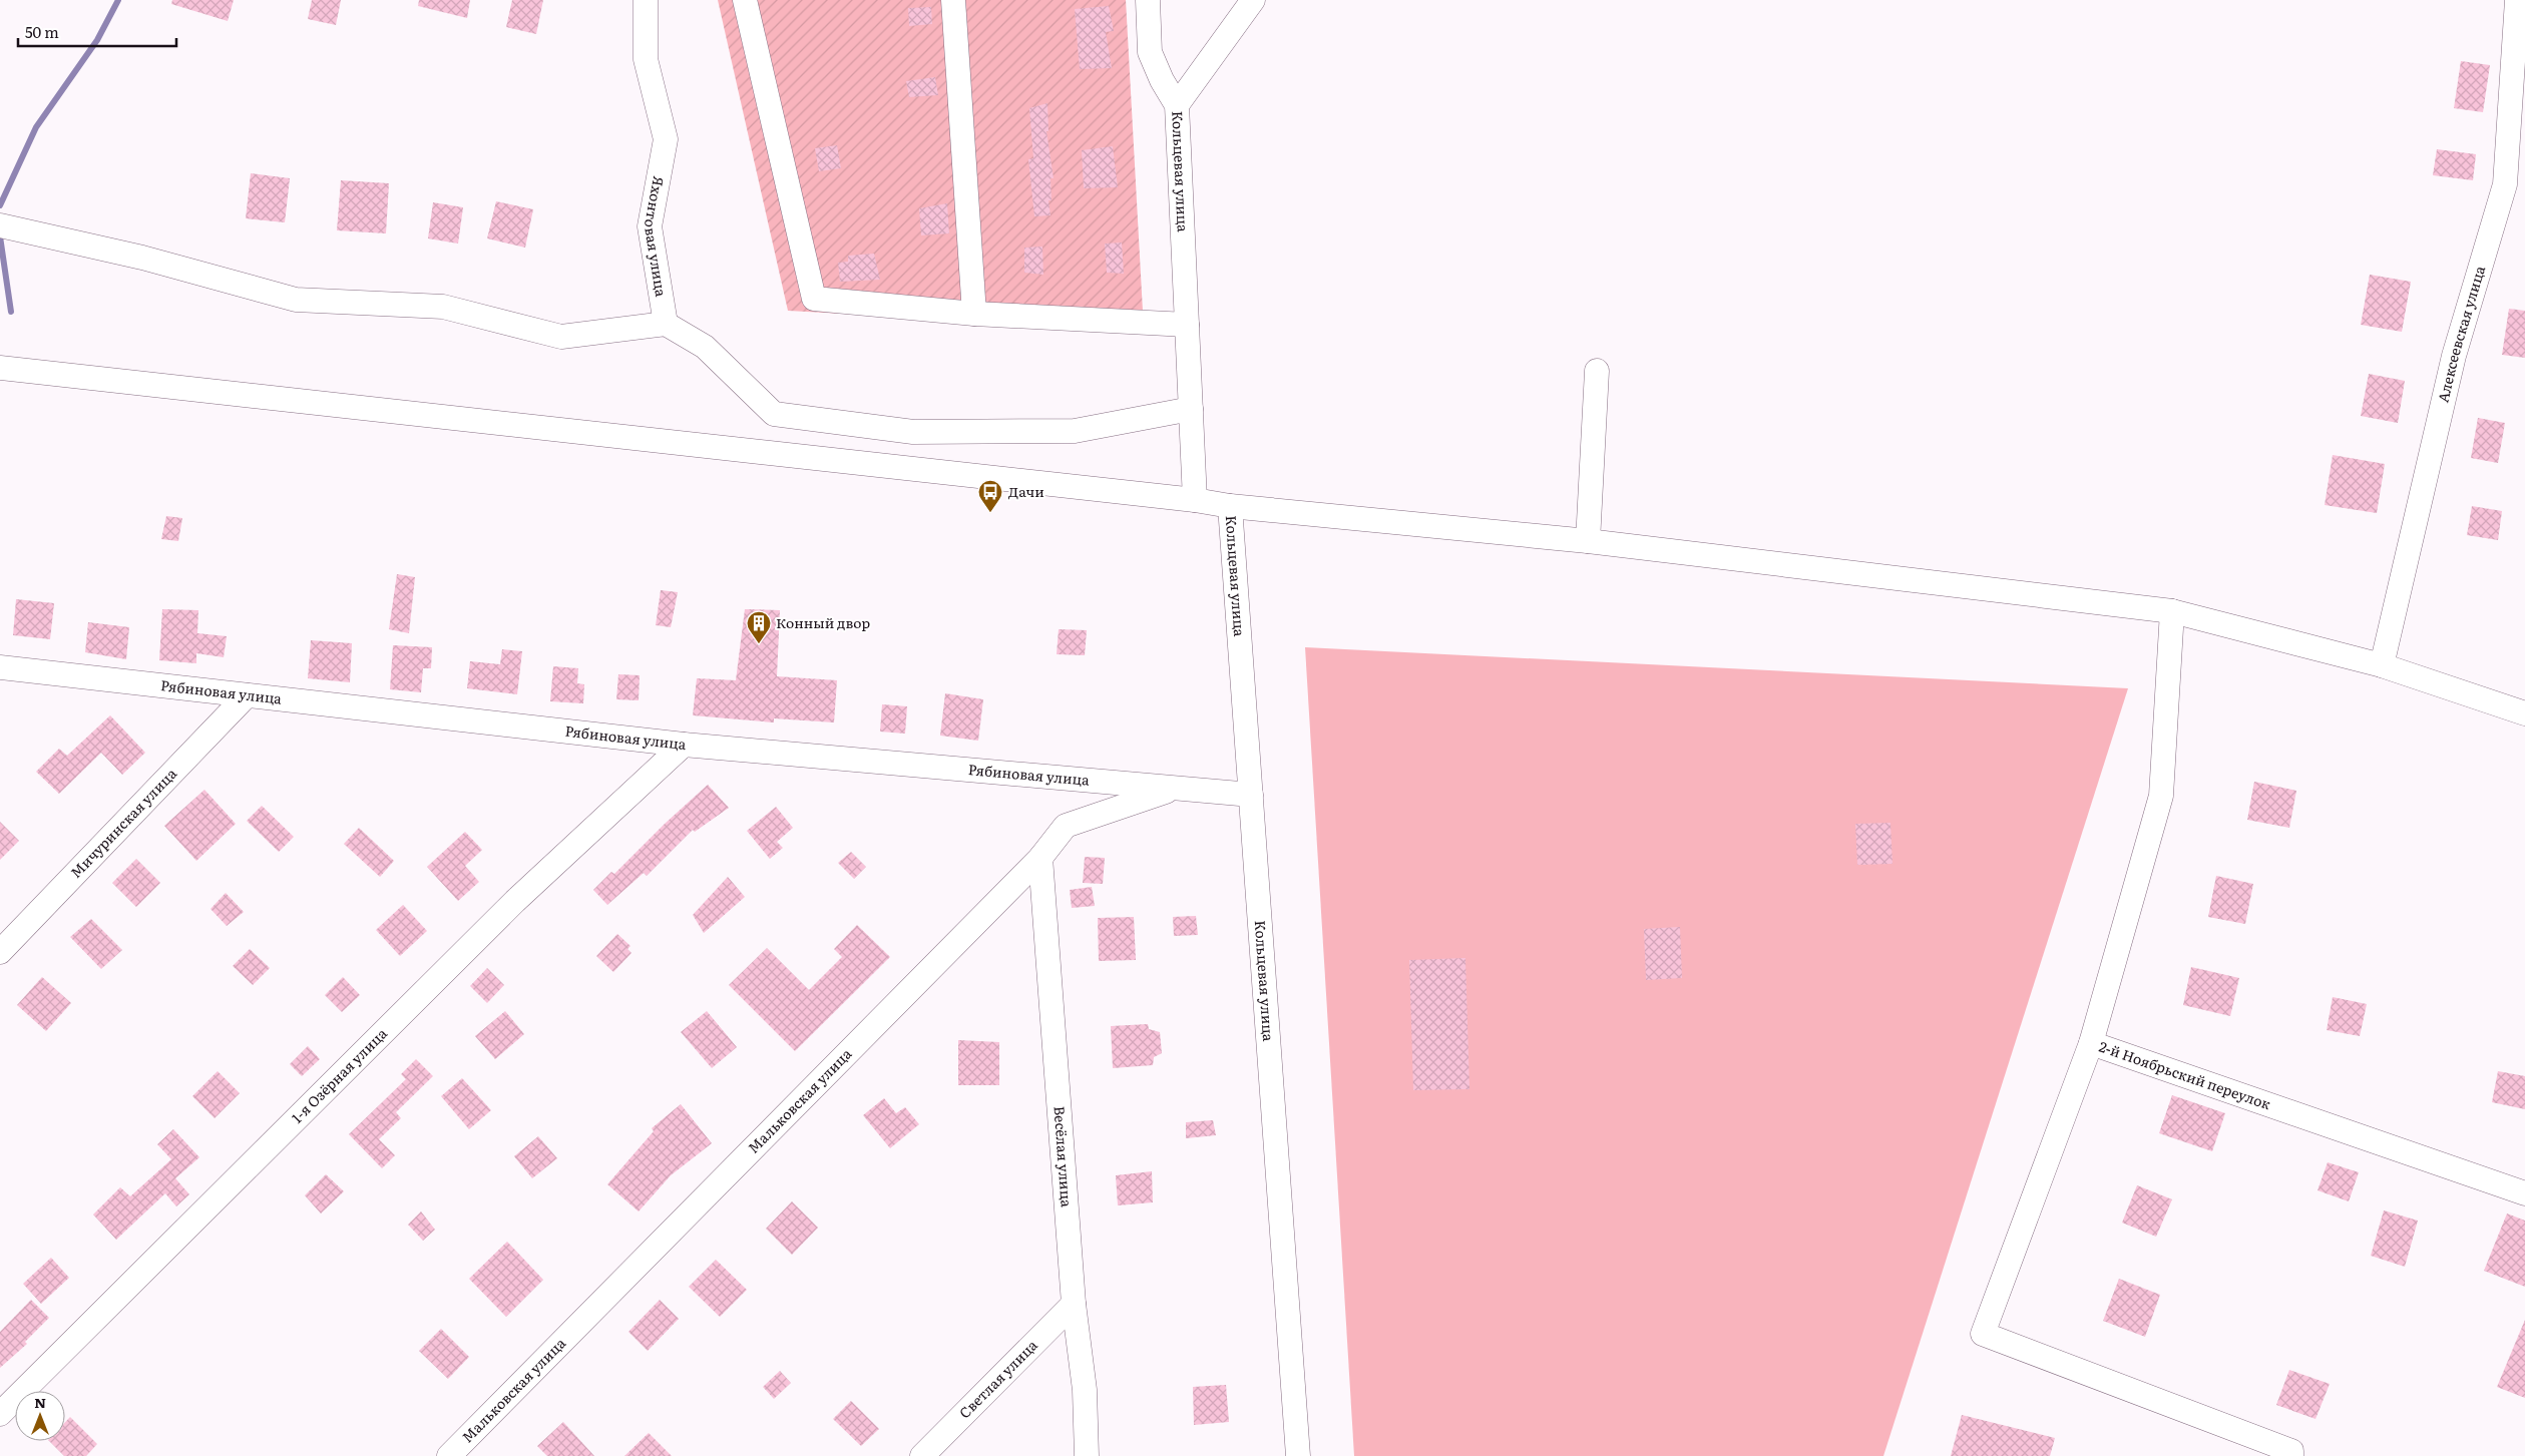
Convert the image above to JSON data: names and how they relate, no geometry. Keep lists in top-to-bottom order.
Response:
{
  "streets": {
    "street": [
      "Кольцевая улица",
      "Яхонтовая улица",
      "Алексеевская улица",
      "Рябиновая улица",
      "Мичуринская улица",
      "2-й Ноябрьский переулок",
      "1-я Озёрная улица",
      "Мальковская улица",
      "Весёлая улица",
      "Светлая улица"
    ]
  },
  "crossings": [
    ["Кольцевая улица", "Рябиновая улица"],
    ["Рябиновая улица", "Мичуринская улица"],
    ["Рябиновая улица", "1-я Озёрная улица"],
    ["Рябиновая улица", "Мальковская улица"],
    ["Мальковская улица", "Весёлая улица"],
    ["Весёлая улица", "Светлая улица"]
  ],
  "places": {
    "bus stop": ["Дачи"],
    "building": ["Конный двор"]
  },
  "scale_bar": "50 m",
  "north": "top"
}
